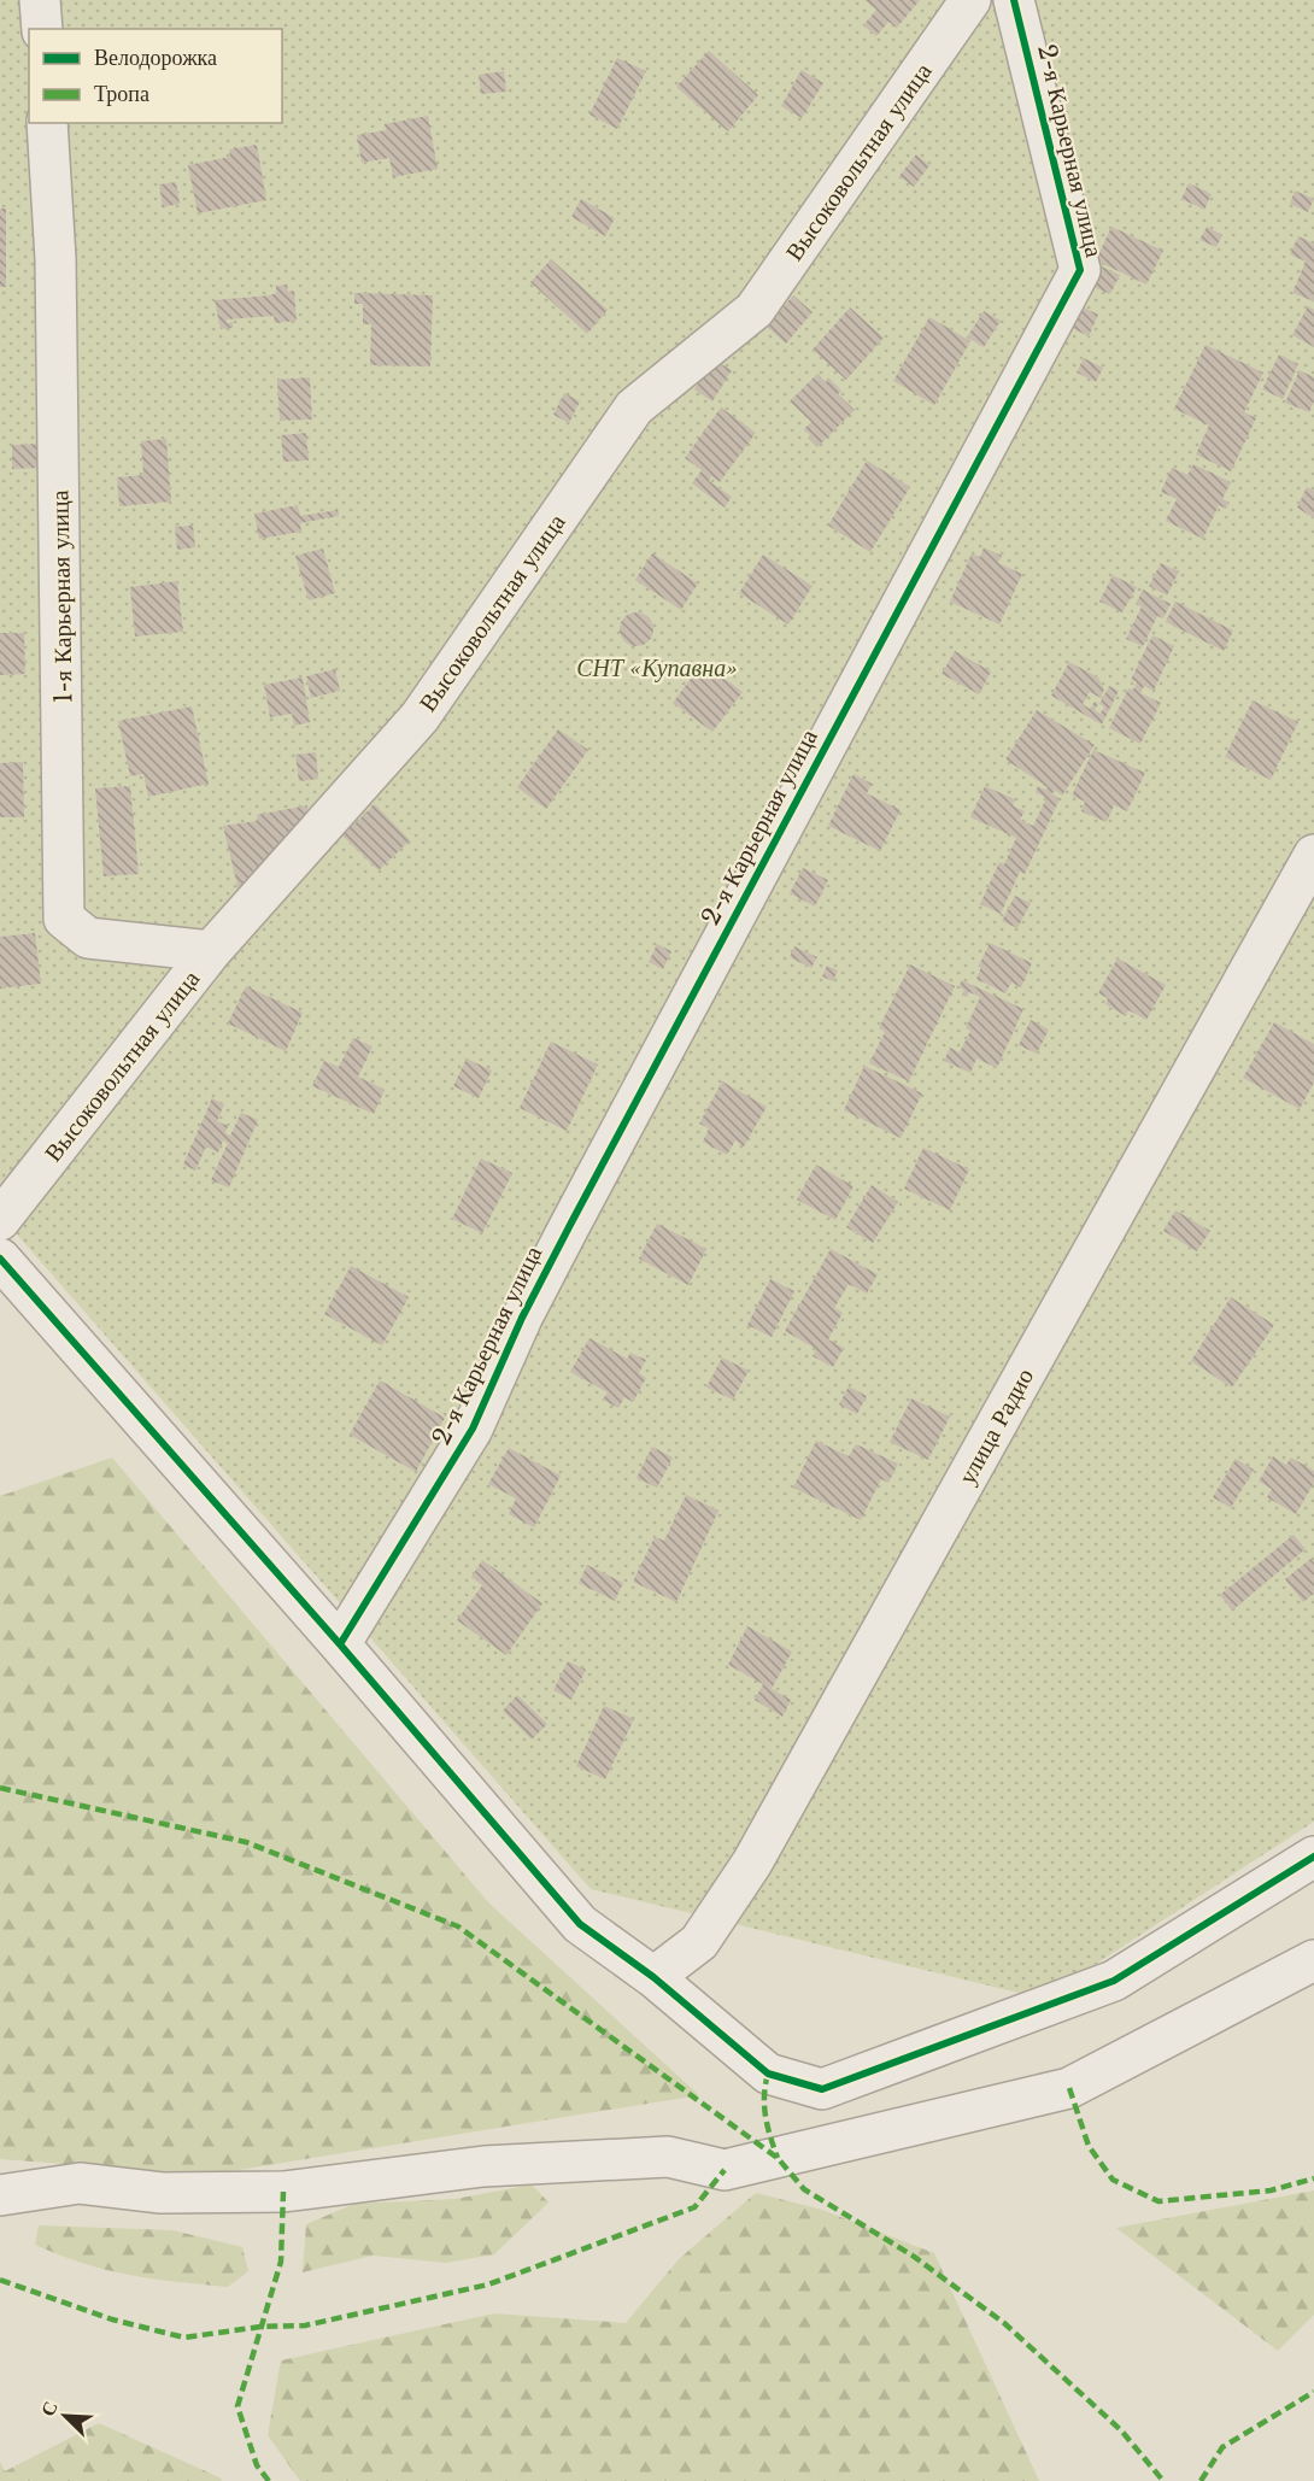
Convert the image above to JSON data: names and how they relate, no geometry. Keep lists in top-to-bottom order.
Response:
{
  "streets": {
    "street": [
      "2-я Карьерная улица",
      "Высоковольтная улица",
      "1-я Карьерная улица",
      "улица Радио"
    ]
  },
  "crossings": [
    ["Высоковольтная улица", "1-я Карьерная улица"]
  ],
  "parks": ["СНТ «Купавна»"],
  "legend": ["Велодорожка", "Тропа"],
  "north": "top left"
}
